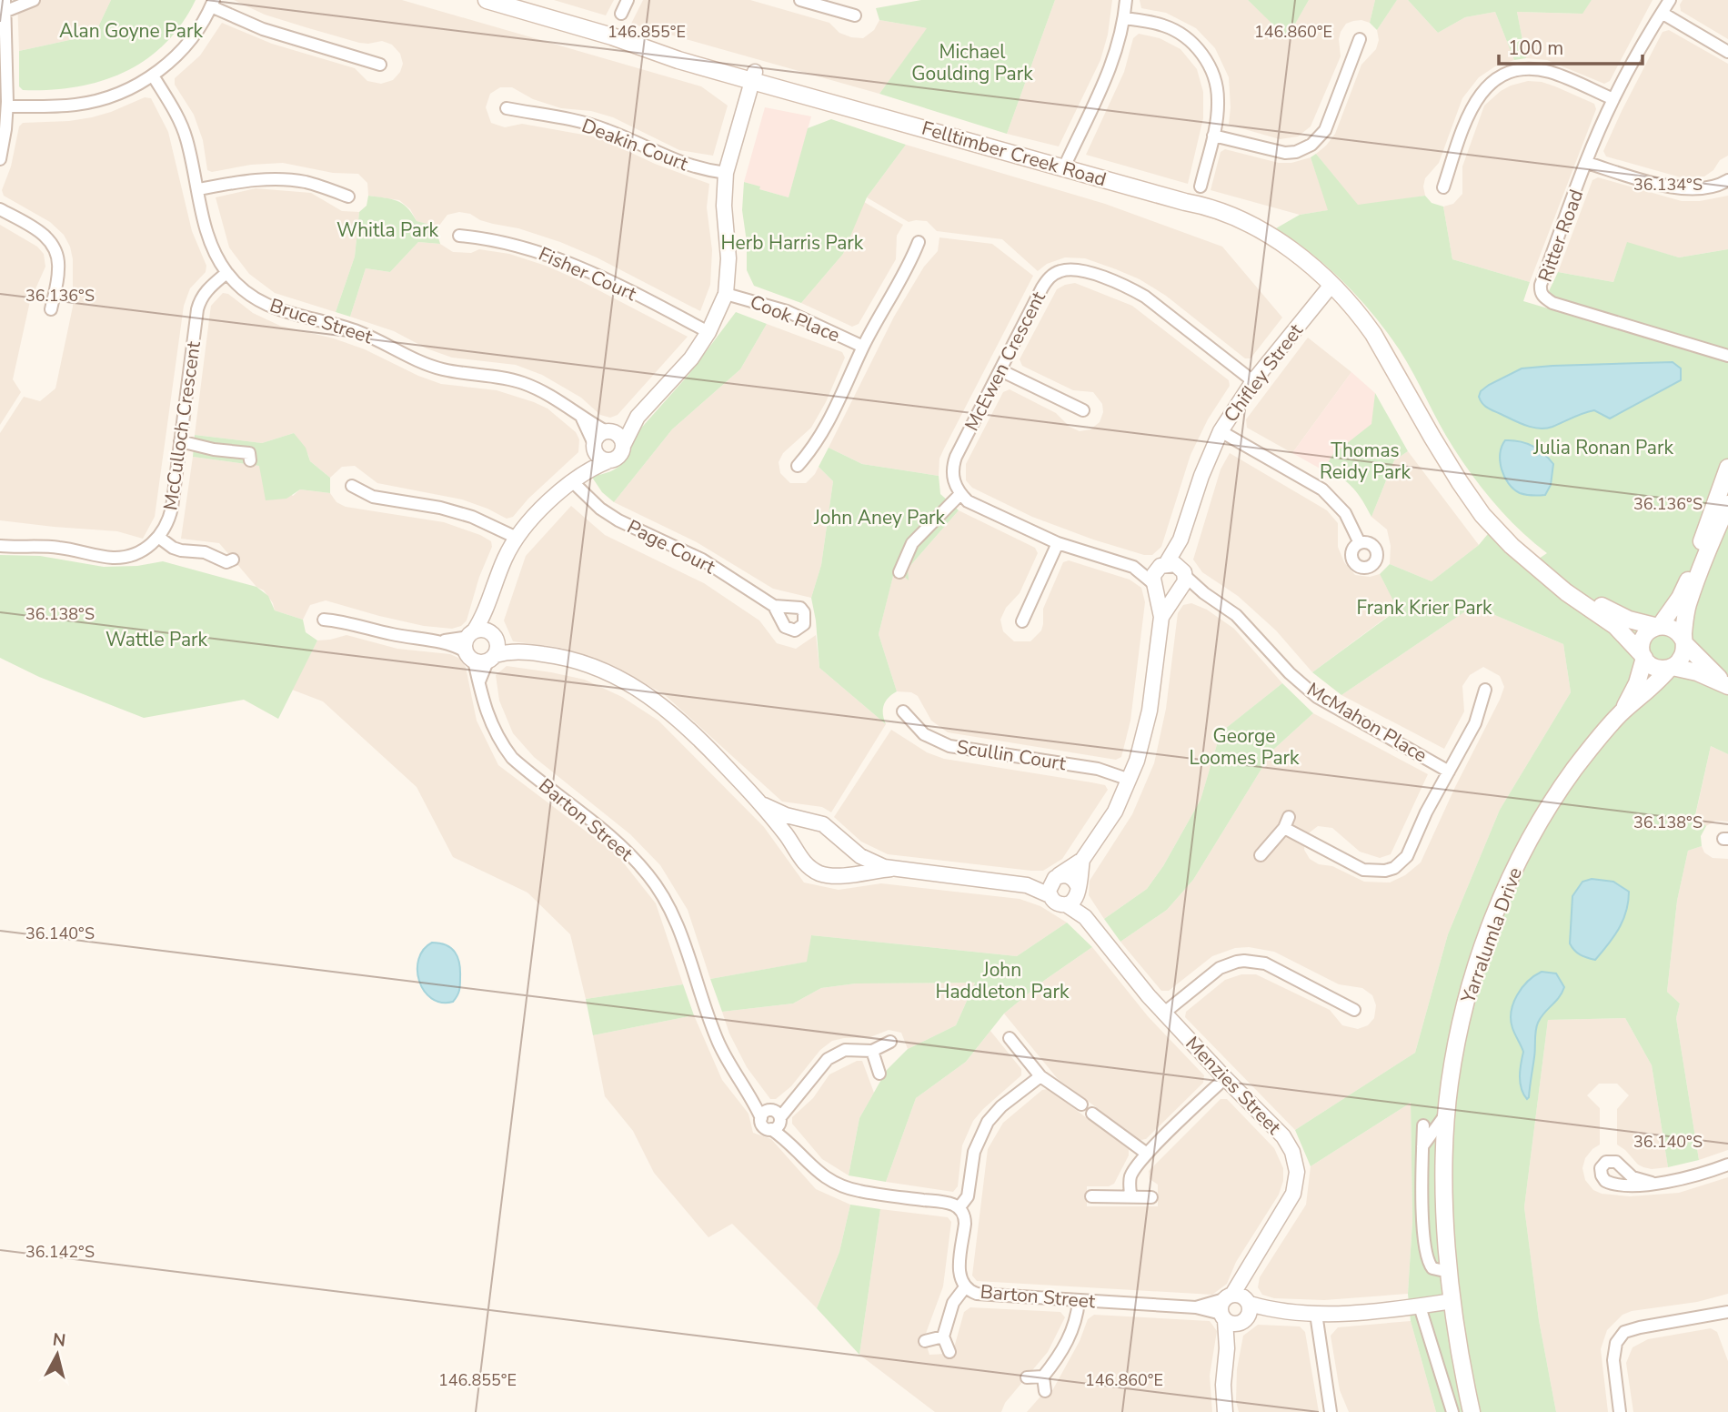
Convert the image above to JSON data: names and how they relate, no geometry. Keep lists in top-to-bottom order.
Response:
{
  "streets": {
    "main road": ["Felltimber Creek Road", "Yarralumla Drive"],
    "street": [
      "Deakin Court",
      "Ritter Road",
      "Fisher Court",
      "Cook Place",
      "Bruce Street",
      "McEwen Crescent",
      "Chifley Street",
      "McCulloch Crescent",
      "Page Court",
      "McMahon Place",
      "Scullin Court",
      "Barton Street",
      "Menzies Street"
    ]
  },
  "crossings": [
    ["Felltimber Creek Road", "Chifley Street"],
    ["Felltimber Creek Road", "Yarralumla Drive"],
    ["Bruce Street", "McCulloch Crescent"],
    ["McEwen Crescent", "Chifley Street"],
    ["Chifley Street", "McMahon Place"],
    ["Barton Street", "Yarralumla Drive"],
    ["Barton Street", "Menzies Street"]
  ],
  "parks": [
    "Alan Goyne Park",
    "Michael Goulding Park",
    "Whitla Park",
    "Herb Harris Park",
    "Julia Ronan Park",
    "Thomas Reidy Park",
    "John Aney Park",
    "Frank Krier Park",
    "Wattle Park",
    "George Loomes Park",
    "John Haddleton Park"
  ],
  "scale_bar": "100 m",
  "north": "top",
  "coordinates": [
    "146.855°E",
    "146.860°E",
    "36.134°S",
    "36.136°S",
    "36.138°S",
    "36.140°S",
    "36.142°S"
  ]
}
